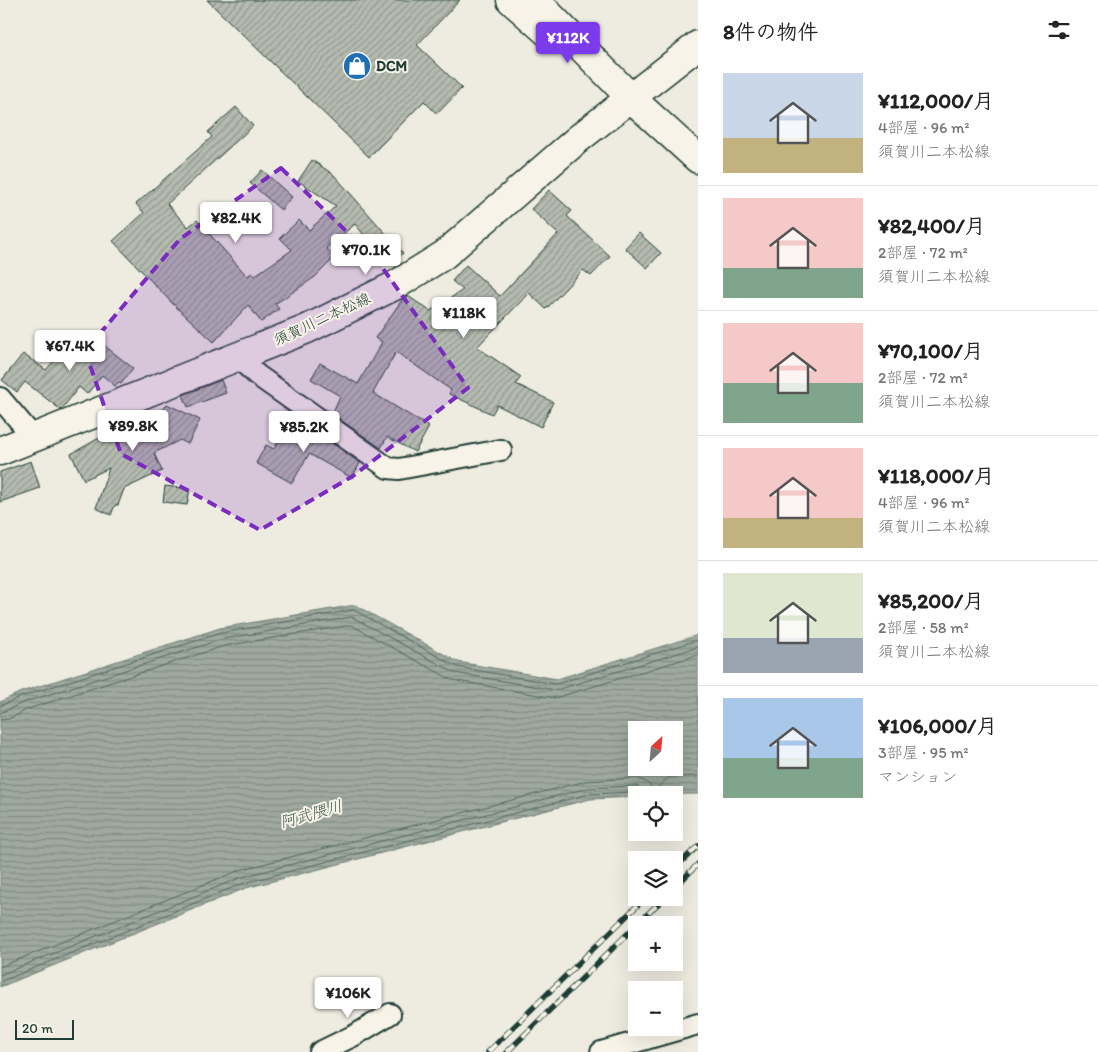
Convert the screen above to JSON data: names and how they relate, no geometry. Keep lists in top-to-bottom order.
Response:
{
  "streets": {
    "main road": ["須賀川二本松線"]
  },
  "water": ["阿武隈川"],
  "places": {
    "shop": ["DCM"]
  },
  "scale_bar": "20 m",
  "north": "top right",
  "page": {
    "heading": "8件の物件",
    "price": [
      "¥112K",
      "¥82.4K",
      "¥70.1K",
      "¥118K",
      "¥67.4K",
      "¥89.8K",
      "¥85.2K",
      "¥106K"
    ],
    "list": [
      {
        "name": "¥112,000/月",
        "note": "4部屋 · 96 m² · 須賀川二本松線"
      },
      {
        "name": "¥82,400/月",
        "note": "2部屋 · 72 m² · 須賀川二本松線"
      },
      {
        "name": "¥70,100/月",
        "note": "2部屋 · 72 m² · 須賀川二本松線"
      },
      {
        "name": "¥118,000/月",
        "note": "4部屋 · 96 m² · 須賀川二本松線"
      },
      {
        "name": "¥85,200/月",
        "note": "2部屋 · 58 m² · 須賀川二本松線"
      },
      {
        "name": "¥106,000/月",
        "note": "3部屋 · 95 m² · マンション"
      }
    ],
    "map_buttons": ["+", "−"],
    "scale": "20 m"
  }
}
